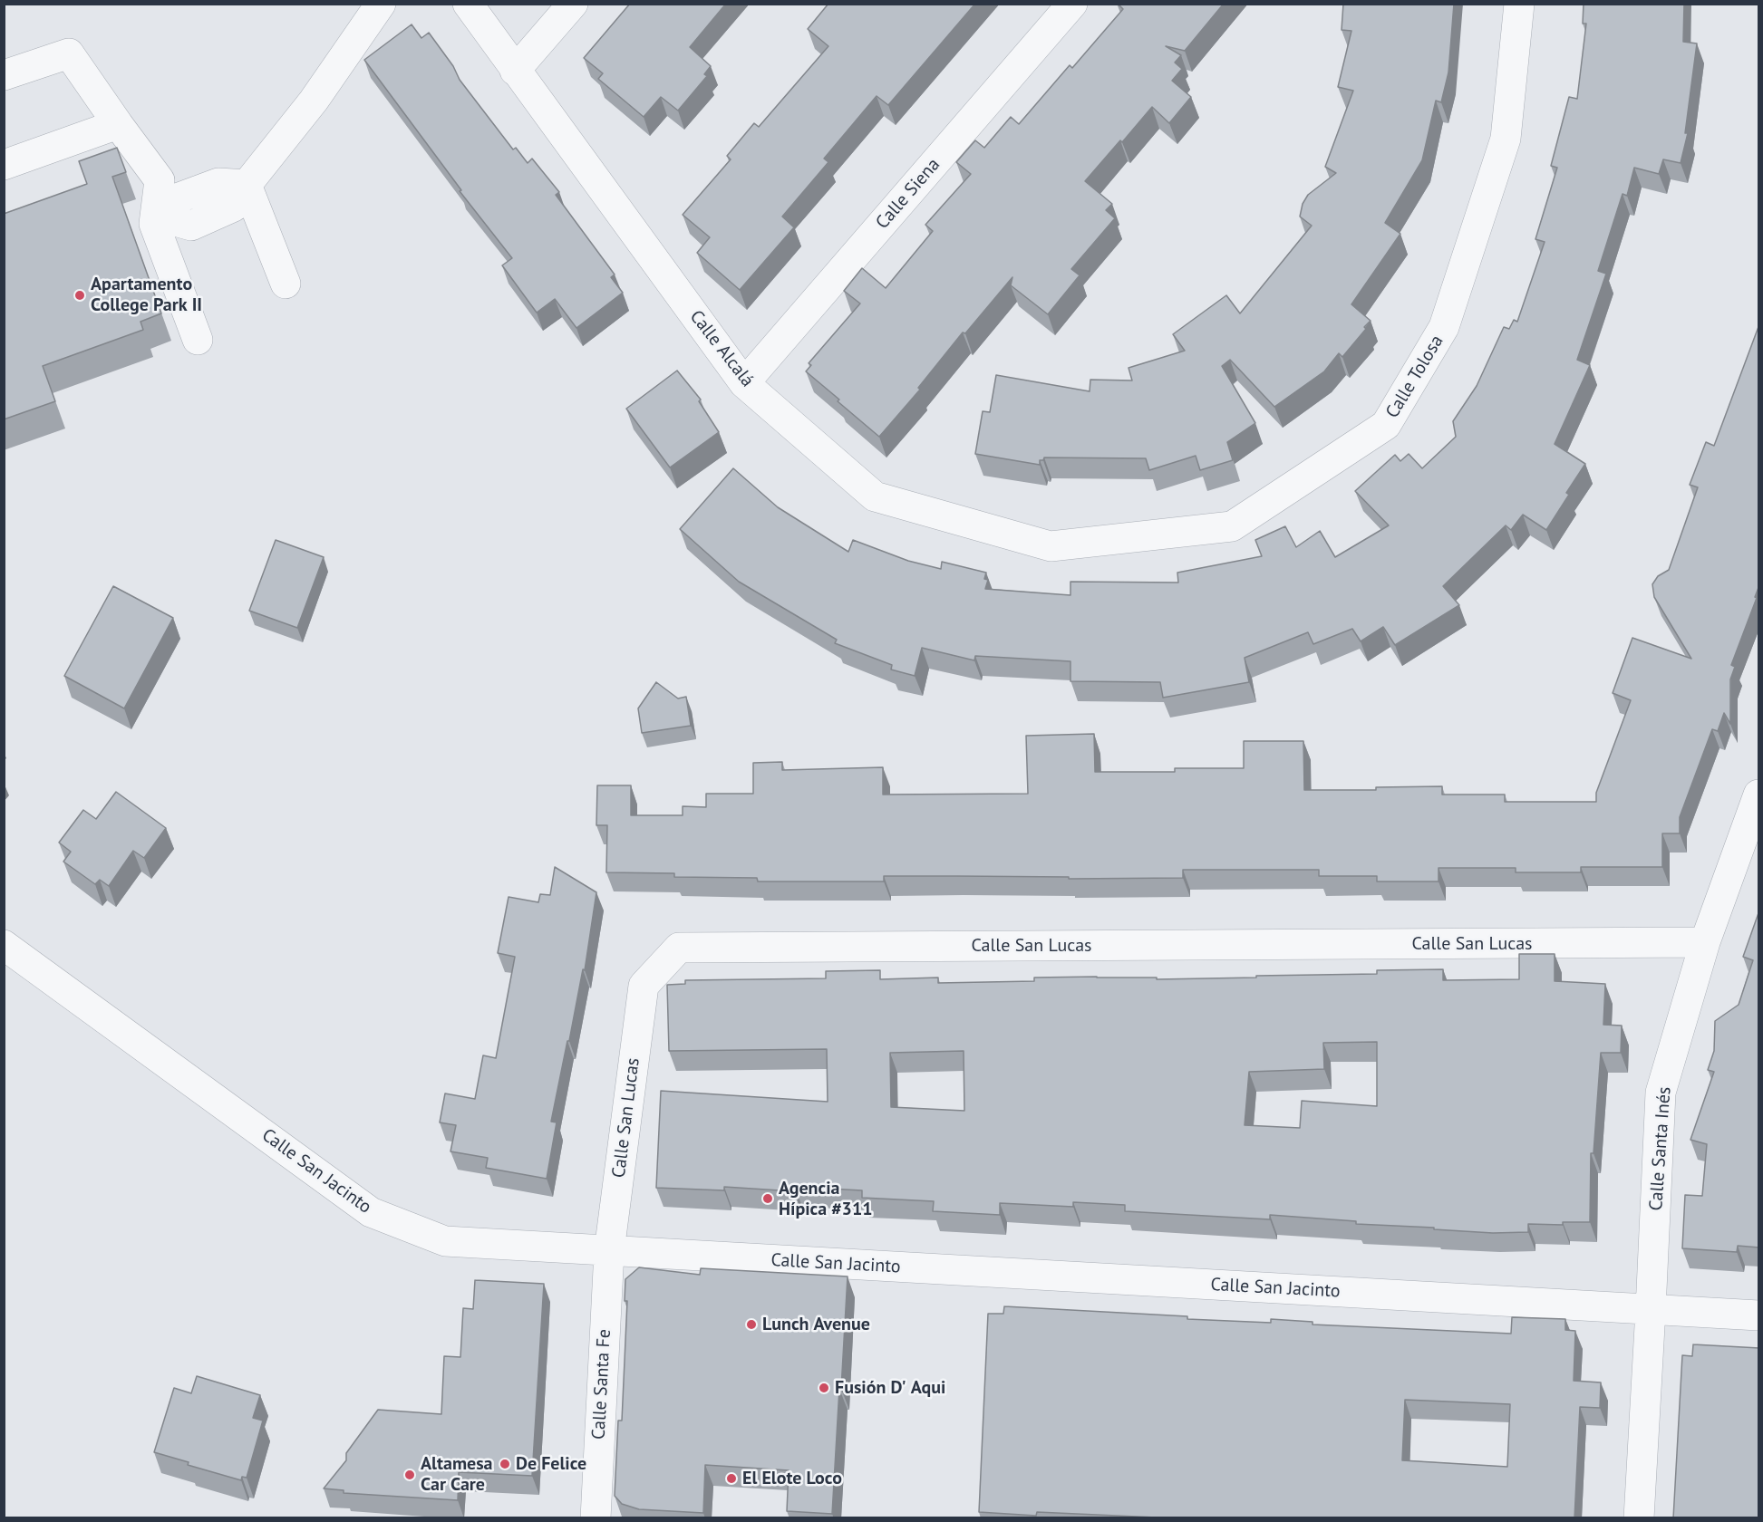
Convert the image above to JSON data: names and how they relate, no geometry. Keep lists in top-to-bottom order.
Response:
{
  "streets": {
    "street": [
      "Calle Siena",
      "Calle Alcalá",
      "Calle Tolosa",
      "Calle San Lucas",
      "Calle Santa Inés",
      "Calle San Jacinto",
      "Calle Santa Fe"
    ]
  },
  "crossings": [
    ["Calle Siena", "Calle Alcalá"],
    ["Calle Alcalá", "Calle Tolosa"],
    ["Calle San Lucas", "Calle Santa Inés"],
    ["Calle San Lucas", "Calle San Jacinto"],
    ["Calle San Lucas", "Calle Santa Fe"],
    ["Calle Santa Inés", "Calle San Jacinto"],
    ["Calle San Jacinto", "Calle Santa Fe"]
  ],
  "places": [
    "Apartamento College Park II",
    "Agencia Hípica #311",
    "Lunch Avenue",
    "Fusión D' Aqui",
    "De Felice",
    "Altamesa Car Care",
    "El Elote Loco"
  ]
}
